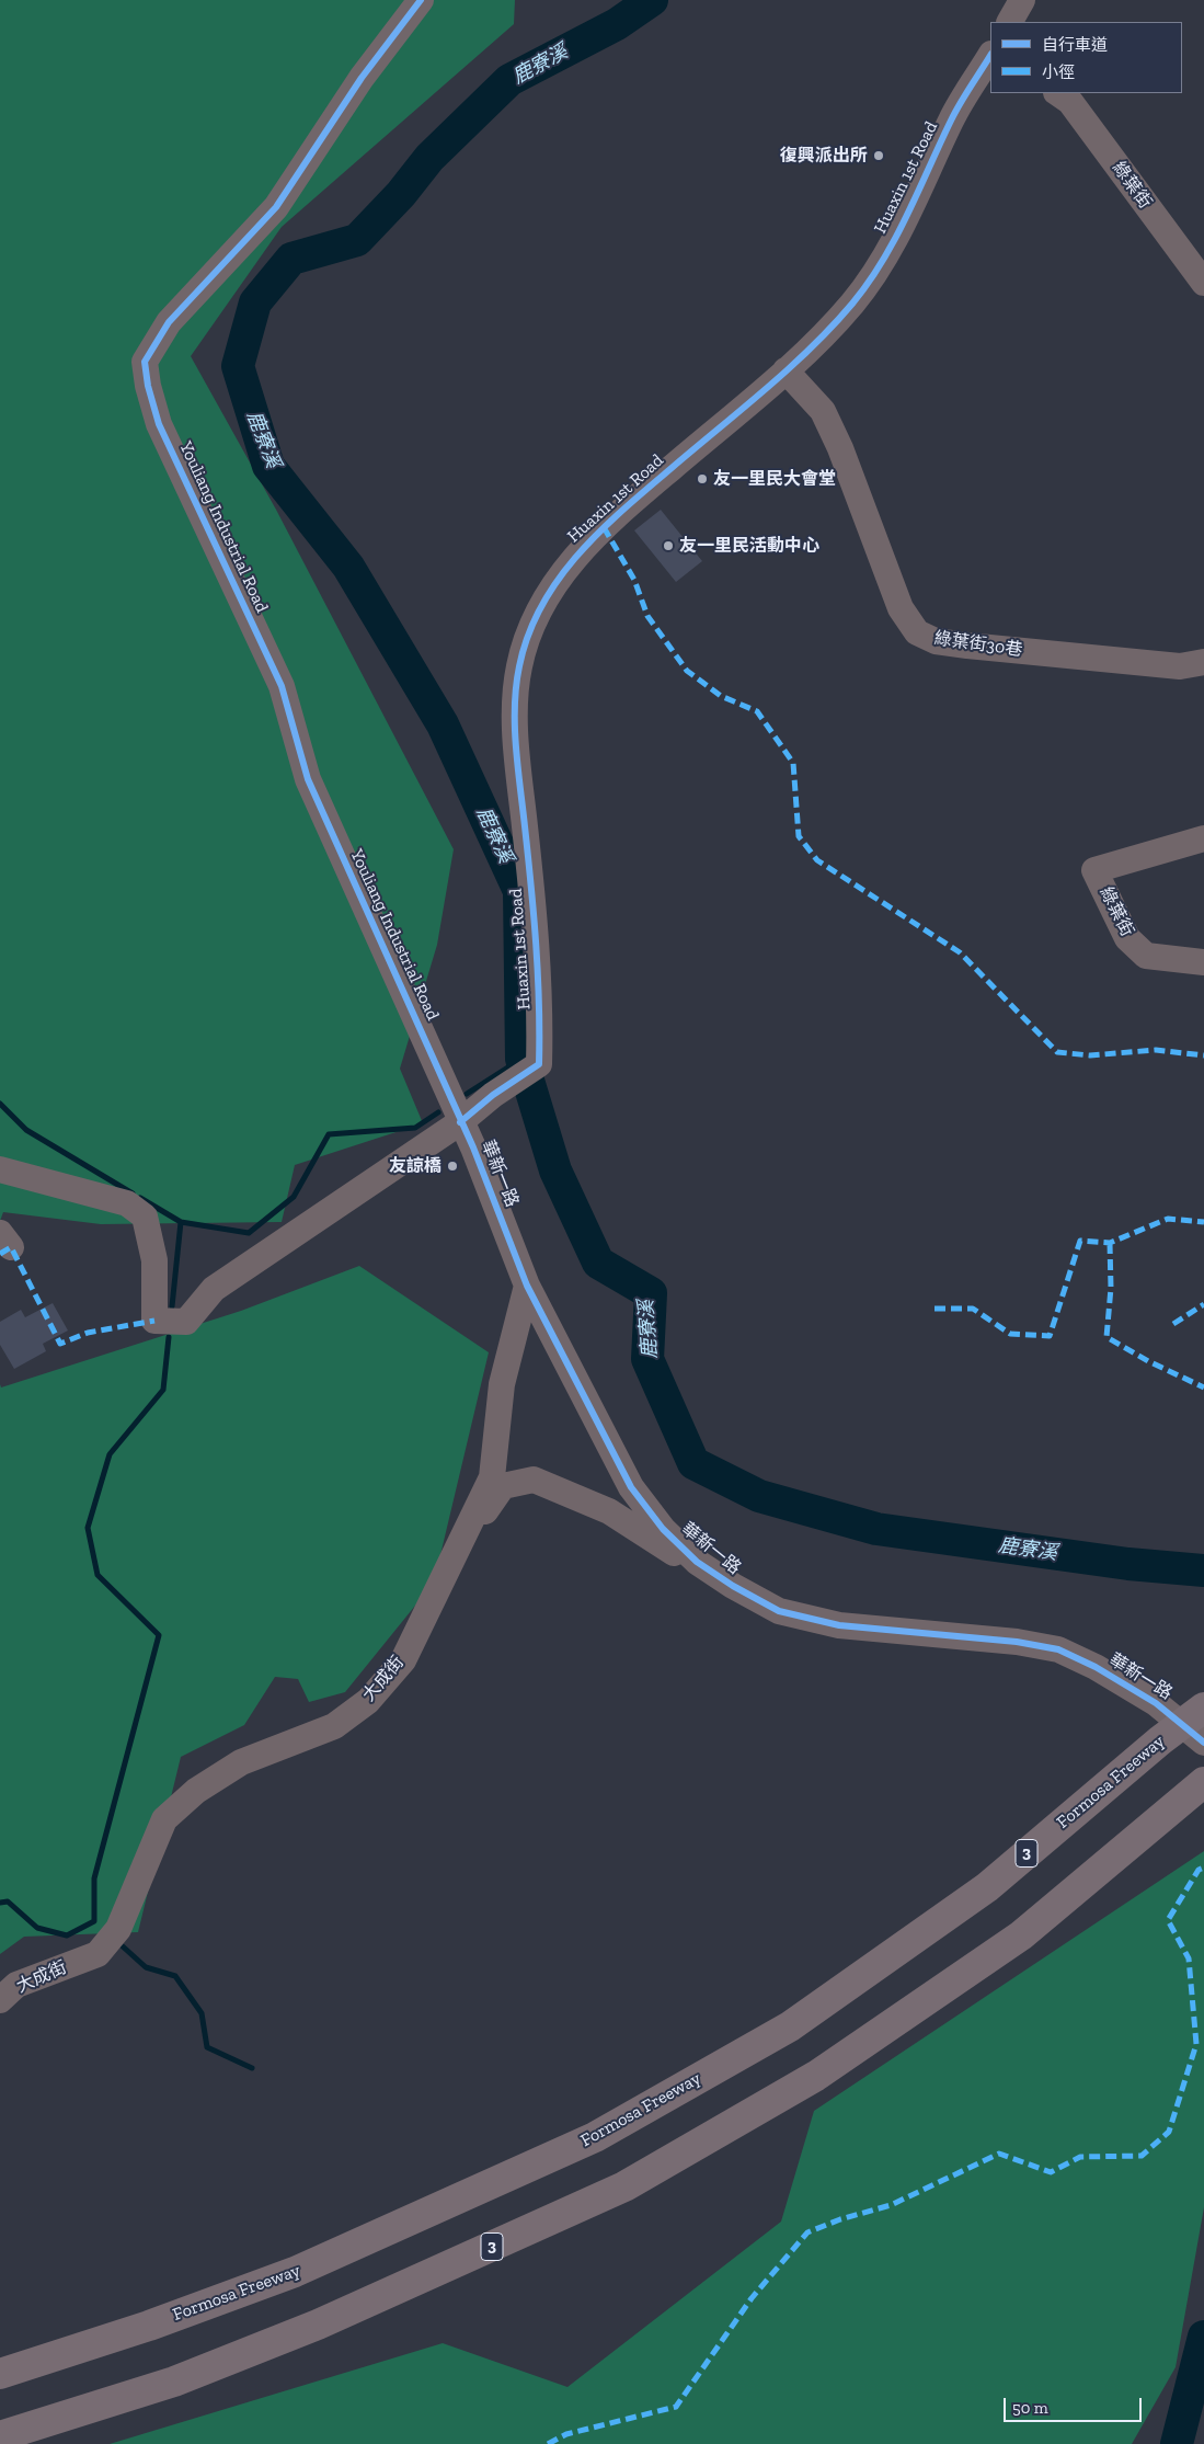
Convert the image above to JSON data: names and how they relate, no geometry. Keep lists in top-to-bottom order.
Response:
{
  "streets": {
    "highway": ["Formosa Freeway", "3"],
    "street": [
      "Huaxin 1st Road",
      "綠葉街",
      "Youliang Industrial Road",
      "綠葉街30巷",
      "華新一路",
      "大成街"
    ]
  },
  "crossings": [
    ["Huaxin 1st Road", "Youliang Industrial Road"],
    ["Huaxin 1st Road", "綠葉街30巷"],
    ["Huaxin 1st Road", "華新一路"],
    ["Youliang Industrial Road", "華新一路"],
    ["華新一路", "大成街"]
  ],
  "water": ["鹿寮溪"],
  "places": [
    "復興派出所",
    "友一里民大會堂",
    "友一里民活動中心",
    "友諒橋"
  ],
  "legend": ["自行車道", "小徑"],
  "scale_bar": "50 m"
}
